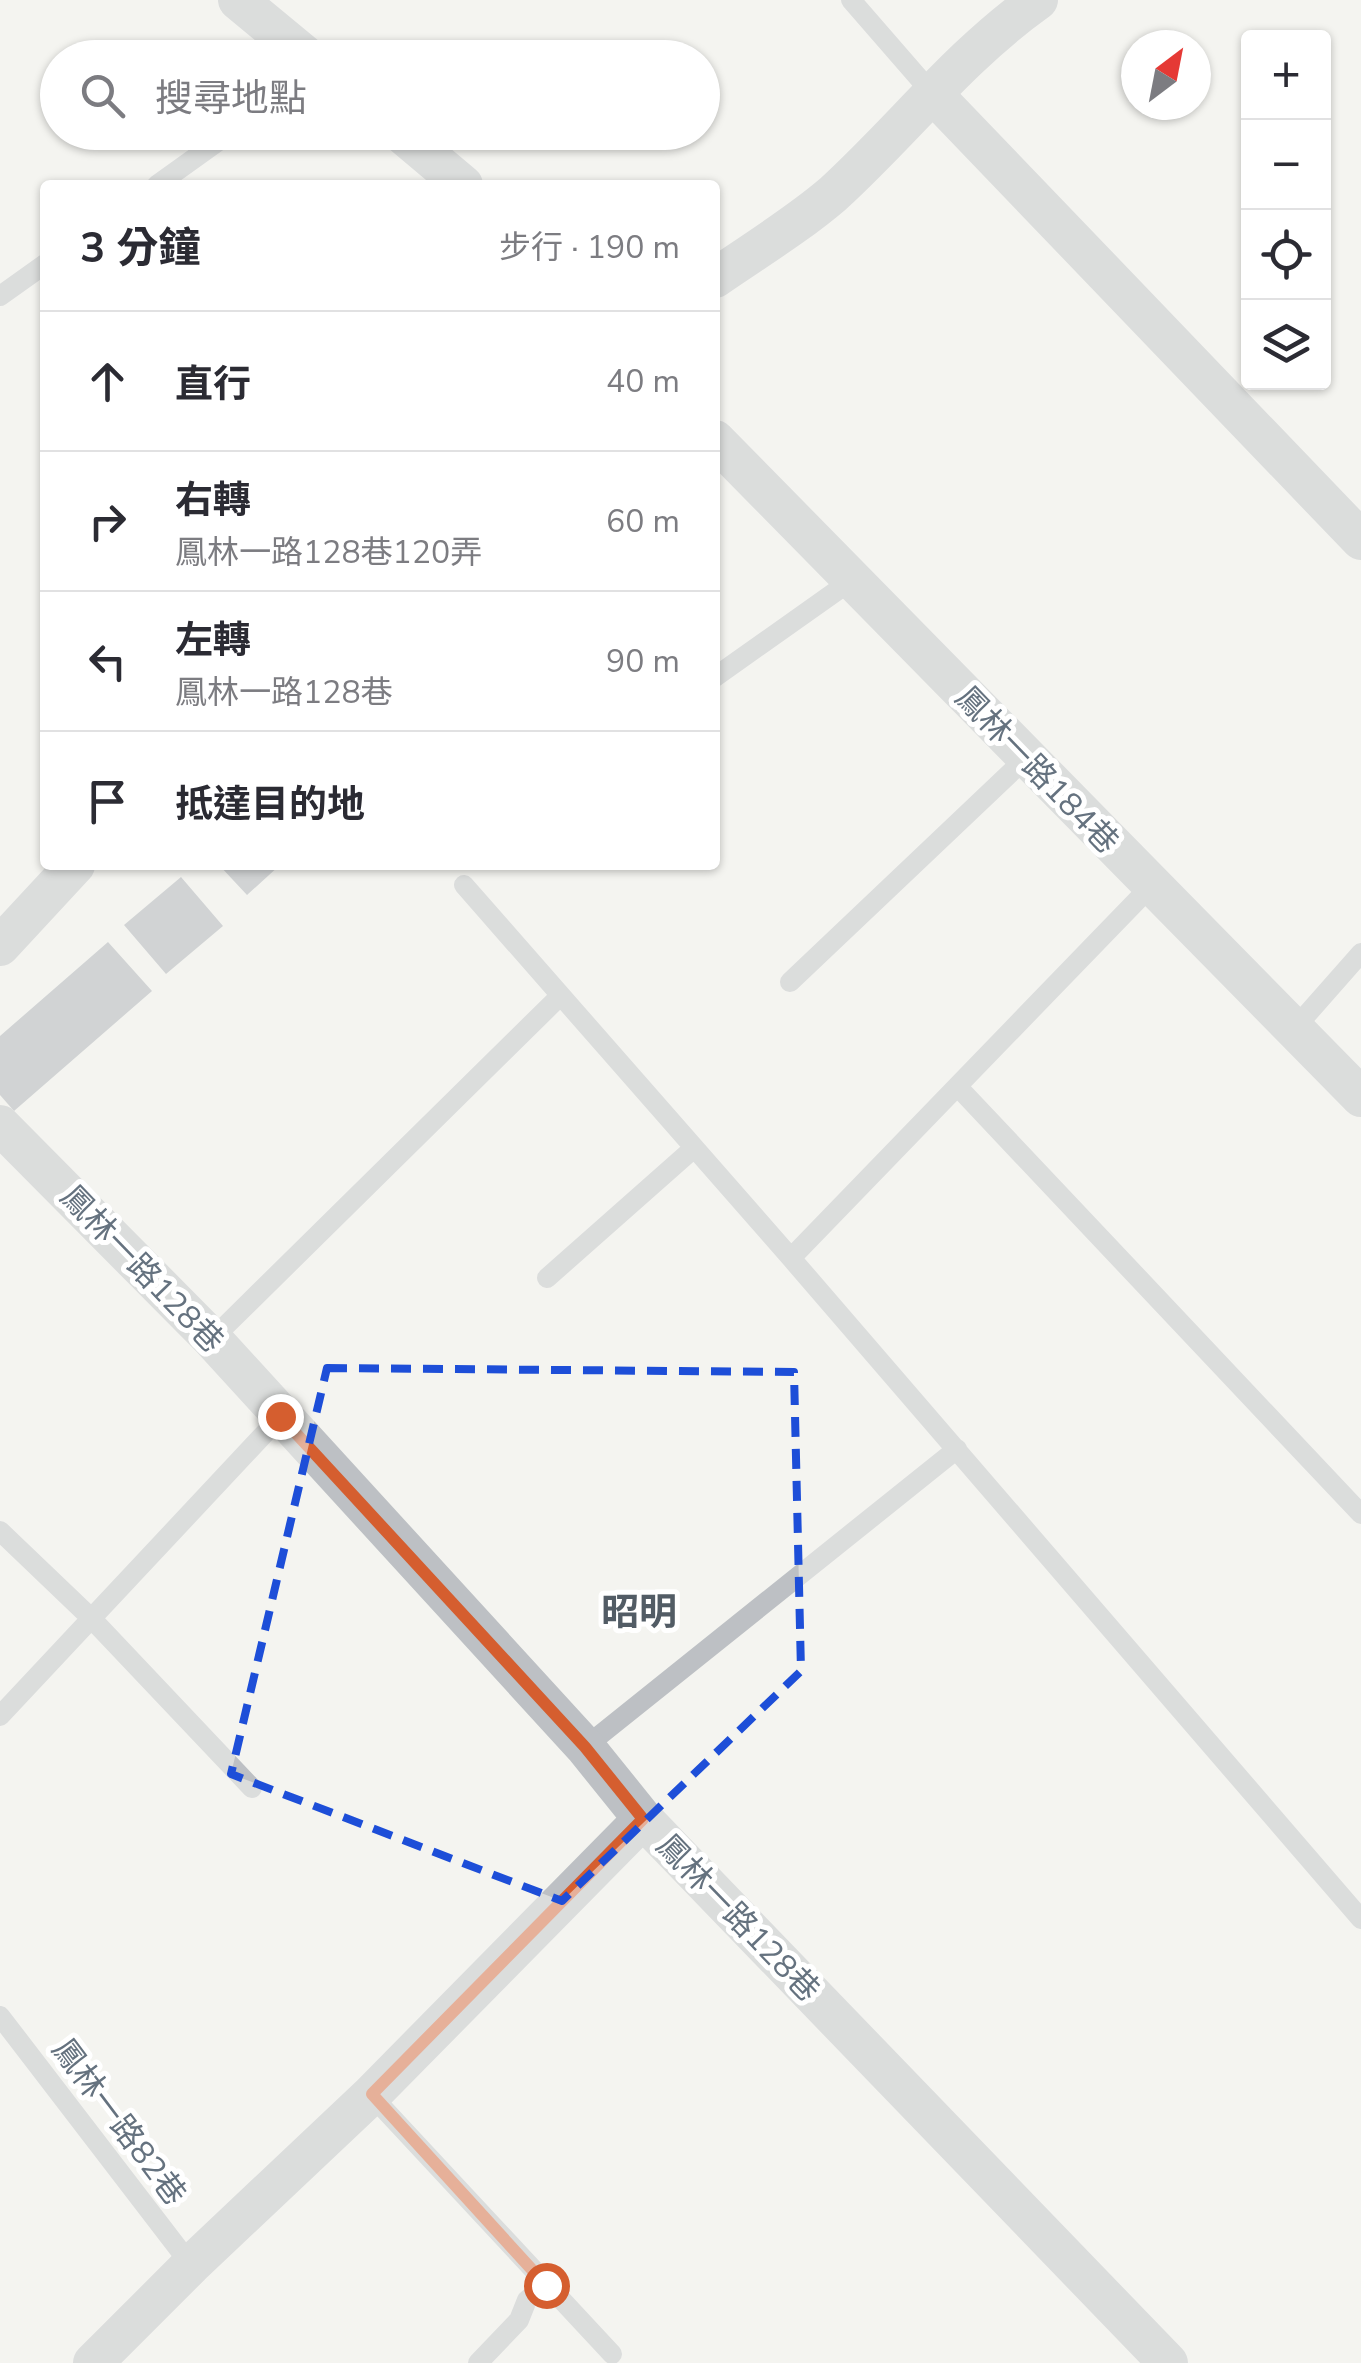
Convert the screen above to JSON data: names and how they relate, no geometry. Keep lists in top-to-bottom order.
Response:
{
  "streets": {
    "street": ["鳳林一路184巷", "鳳林一路128巷"],
    "lane": ["鳳林一路82巷"]
  },
  "districts": ["昭明"],
  "north": "top right",
  "page": {
    "map_buttons": ["+", "−"],
    "search": "搜尋地點",
    "heading": ["3 分鐘", "步行 · 190 m"],
    "list": [
      ["直行", "40 m"],
      ["右轉", "鳳林一路128巷120弄", "60 m"],
      ["左轉", "鳳林一路128巷", "90 m"],
      "抵達目的地"
    ]
  }
}
